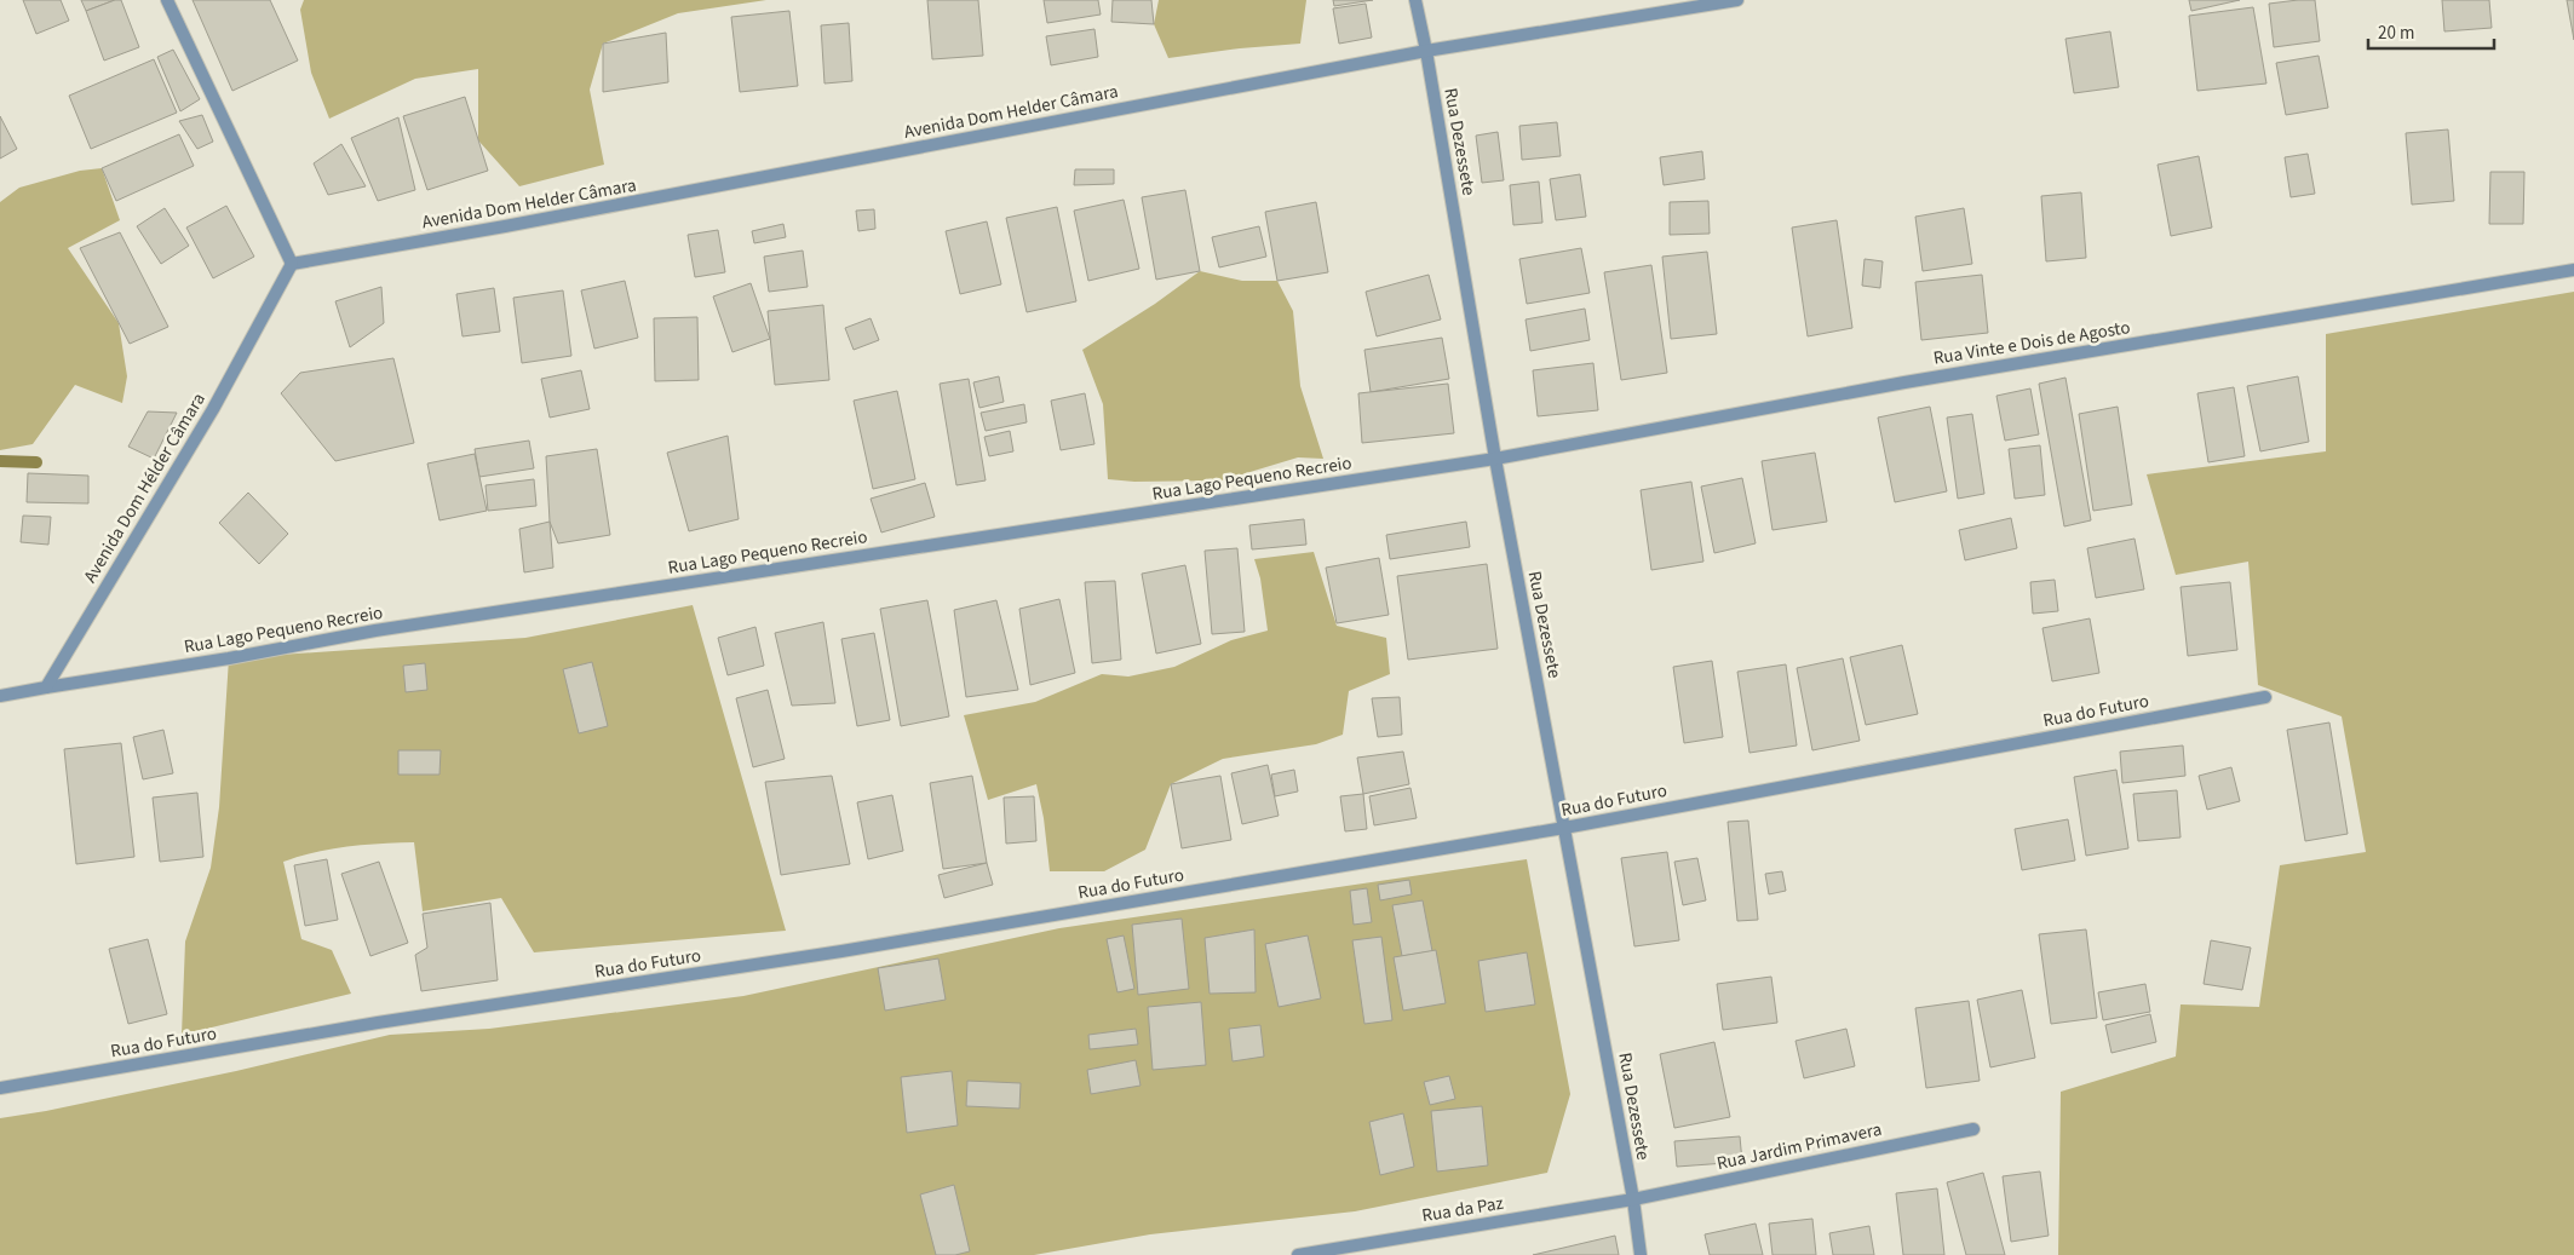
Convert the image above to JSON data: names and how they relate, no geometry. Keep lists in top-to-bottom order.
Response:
{
  "streets": {
    "street": [
      "Avenida Dom Helder Câmara",
      "Rua Dezessete",
      "Rua Vinte e Dois de Agosto",
      "Rua Lago Pequeno Recreio",
      "Avenida Dom Hélder Câmara",
      "Rua do Futuro",
      "Rua Jardim Primavera",
      "Rua da Paz"
    ]
  },
  "crossings": [
    ["Avenida Dom Helder Câmara", "Rua Dezessete"],
    ["Avenida Dom Helder Câmara", "Avenida Dom Hélder Câmara"],
    ["Rua Dezessete", "Rua Vinte e Dois de Agosto"],
    ["Rua Dezessete", "Rua Lago Pequeno Recreio"],
    ["Rua Dezessete", "Rua do Futuro"],
    ["Rua Dezessete", "Rua Jardim Primavera"],
    ["Rua Dezessete", "Rua da Paz"],
    ["Rua Vinte e Dois de Agosto", "Rua Lago Pequeno Recreio"],
    ["Rua Lago Pequeno Recreio", "Avenida Dom Hélder Câmara"],
    ["Rua Jardim Primavera", "Rua da Paz"]
  ],
  "scale_bar": "20 m"
}
